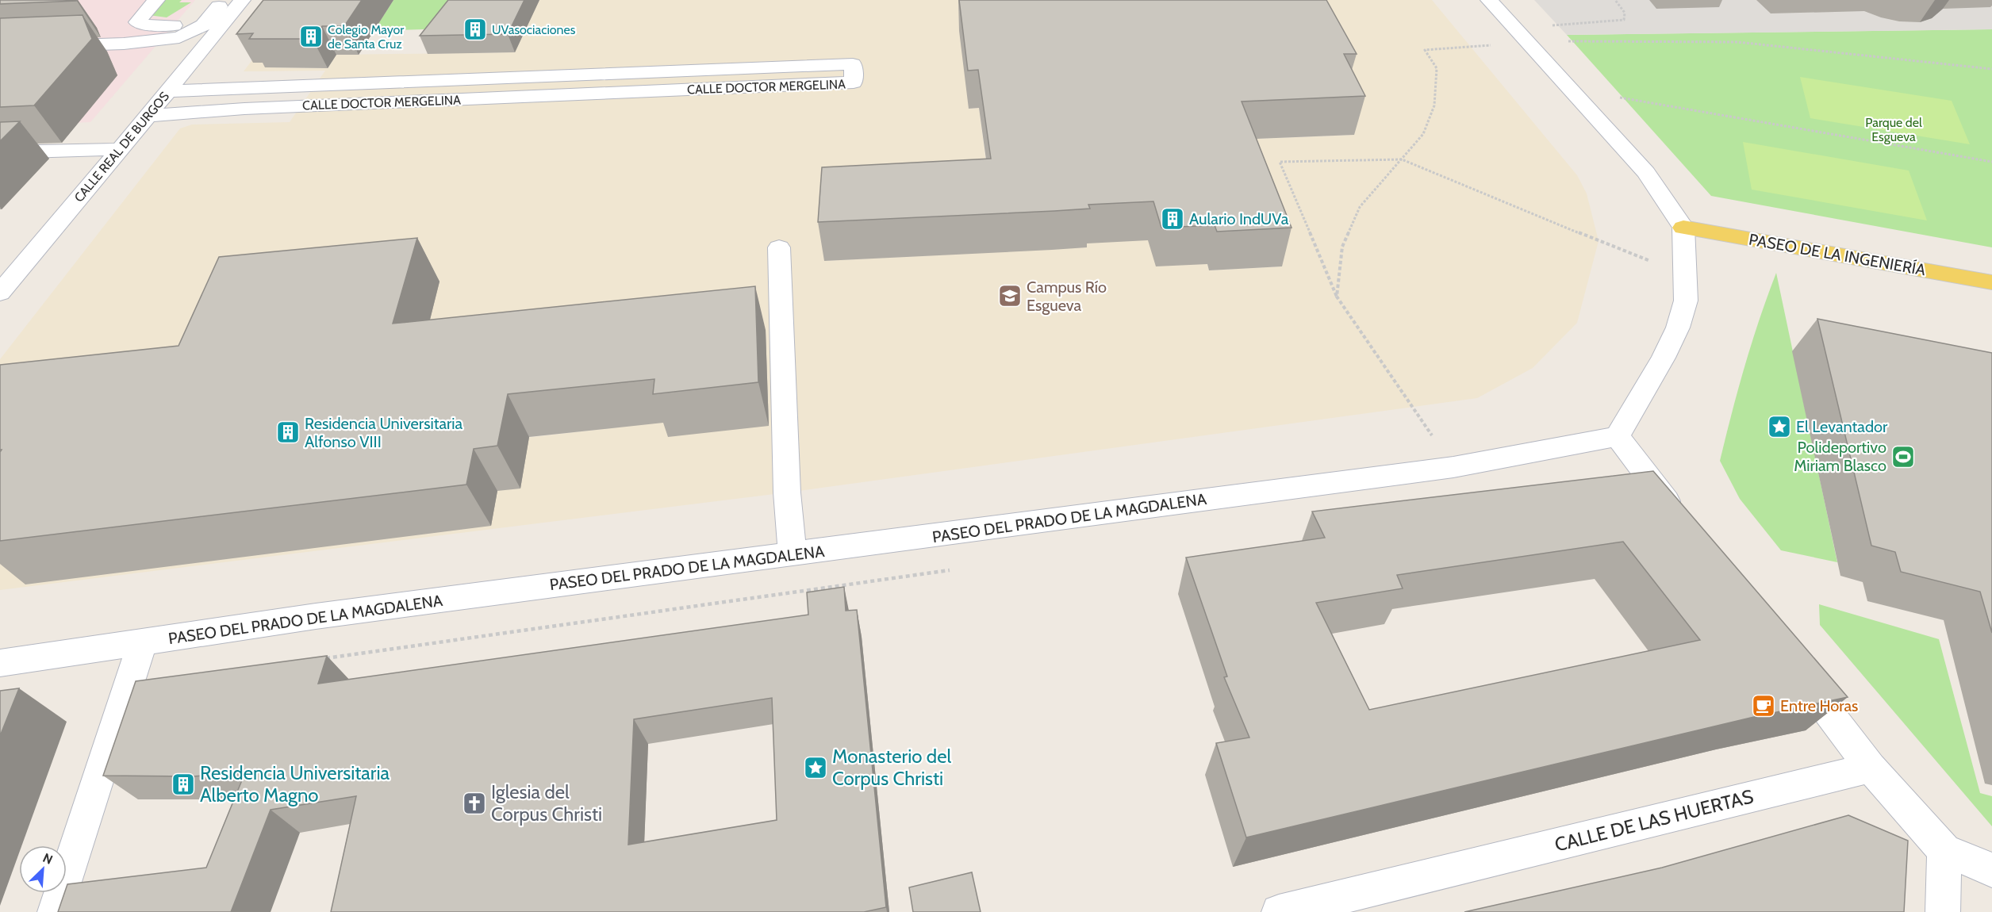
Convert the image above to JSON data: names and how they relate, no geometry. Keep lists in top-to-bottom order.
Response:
{
  "streets": {
    "main road": ["PASEO DE LA INGENIERÍA"],
    "street": [
      "CALLE DOCTOR MERGELINA",
      "CALLE REAL DE BURGOS",
      "PASEO DEL PRADO DE LA MAGDALENA",
      "CALLE DE LAS HUERTAS"
    ]
  },
  "crossings": [
    ["CALLE DOCTOR MERGELINA", "CALLE REAL DE BURGOS"]
  ],
  "parks": ["Parque del Esgueva"],
  "places": {
    "building": [
      "UVasociaciones",
      "Colegio Mayor de Santa Cruz",
      "Aulario IndUVa",
      "Residencia Universitaria Alfonso VIII",
      "Residencia Universitaria Alberto Magno"
    ],
    "school or university": ["Campus Río Esgueva"],
    "place": ["El Levantador", "Monasterio del Corpus Christi"],
    "sports": ["Polideportivo Miriam Blasco"],
    "cafe": ["Entre Horas"],
    "church": ["Iglesia del Corpus Christi"]
  },
  "north": "top right"
}
